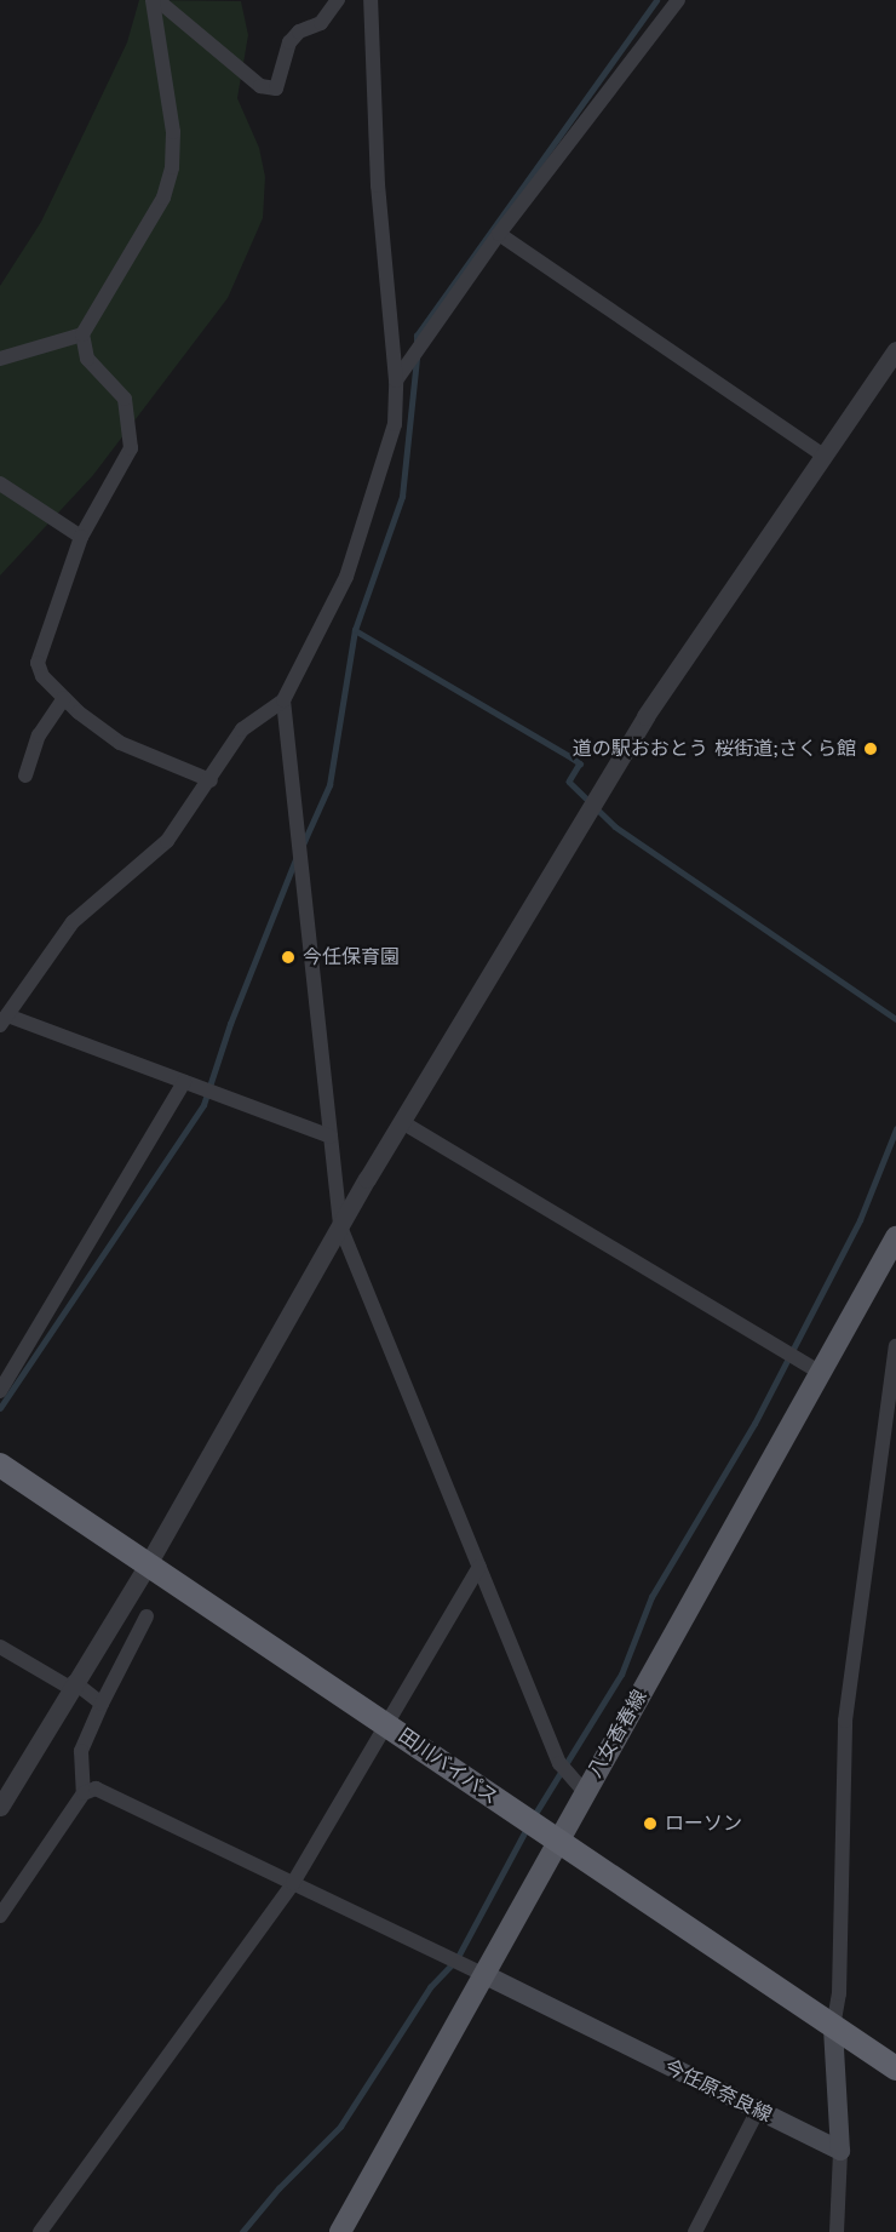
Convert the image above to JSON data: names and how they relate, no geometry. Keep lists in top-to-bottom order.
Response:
{
  "streets": {
    "highway": ["田川バイパス"],
    "main road": ["八女香春線", "今任原奈良線"]
  },
  "crossings": [
    ["八女香春線", "田川バイパス"],
    ["八女香春線", "今任原奈良線"]
  ],
  "places": ["道の駅おおとう 桜街道;さくら館", "今任保育園", "ローソン"]
}
